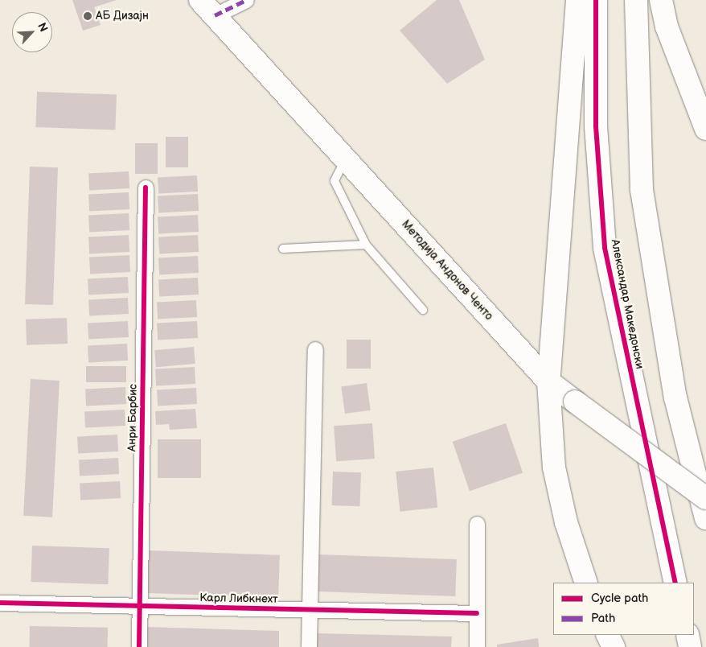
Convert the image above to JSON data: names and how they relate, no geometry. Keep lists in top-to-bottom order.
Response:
{
  "streets": {
    "street": [
      "Методија Андонов Ченто",
      "Александар Македонски",
      "Анри Барбис",
      "Карл Либкнехт"
    ]
  },
  "crossings": [
    ["Анри Барбис", "Карл Либкнехт"]
  ],
  "places": ["АБ Дизајн"],
  "legend": ["Cycle path", "Path"],
  "north": "top right"
}
